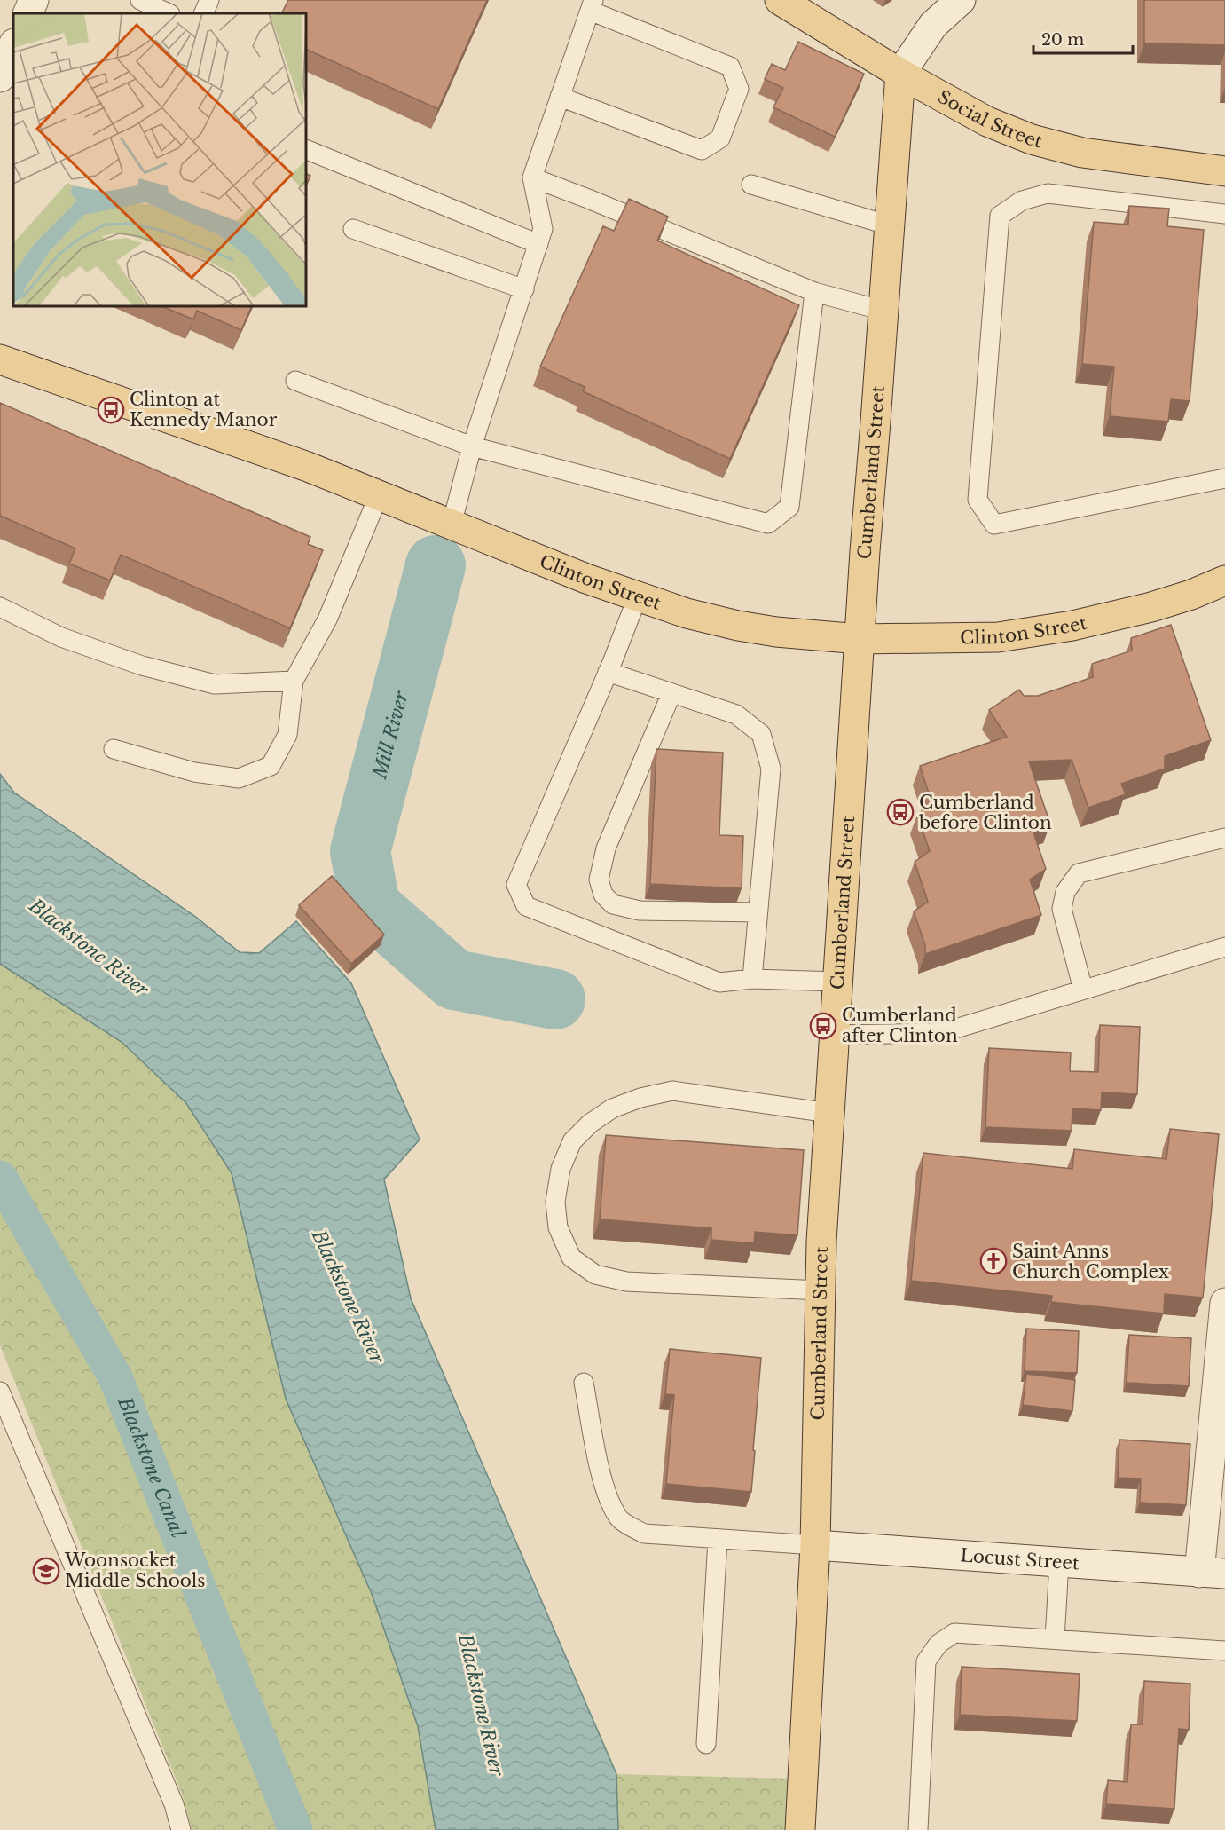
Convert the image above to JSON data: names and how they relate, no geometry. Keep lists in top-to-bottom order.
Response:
{
  "streets": {
    "main road": ["Social Street", "Cumberland Street", "Clinton Street"],
    "street": ["Locust Street"]
  },
  "crossings": [
    ["Social Street", "Cumberland Street"],
    ["Cumberland Street", "Clinton Street"],
    ["Cumberland Street", "Locust Street"]
  ],
  "water": ["Mill River", "Blackstone River", "Blackstone Canal"],
  "places": {
    "bus stop": ["Clinton at Kennedy Manor", "Cumberland before Clinton", "Cumberland after Clinton"],
    "church": ["Saint Anns Church Complex"],
    "school or university": ["Woonsocket Middle Schools"]
  },
  "scale_bar": "20 m"
}
